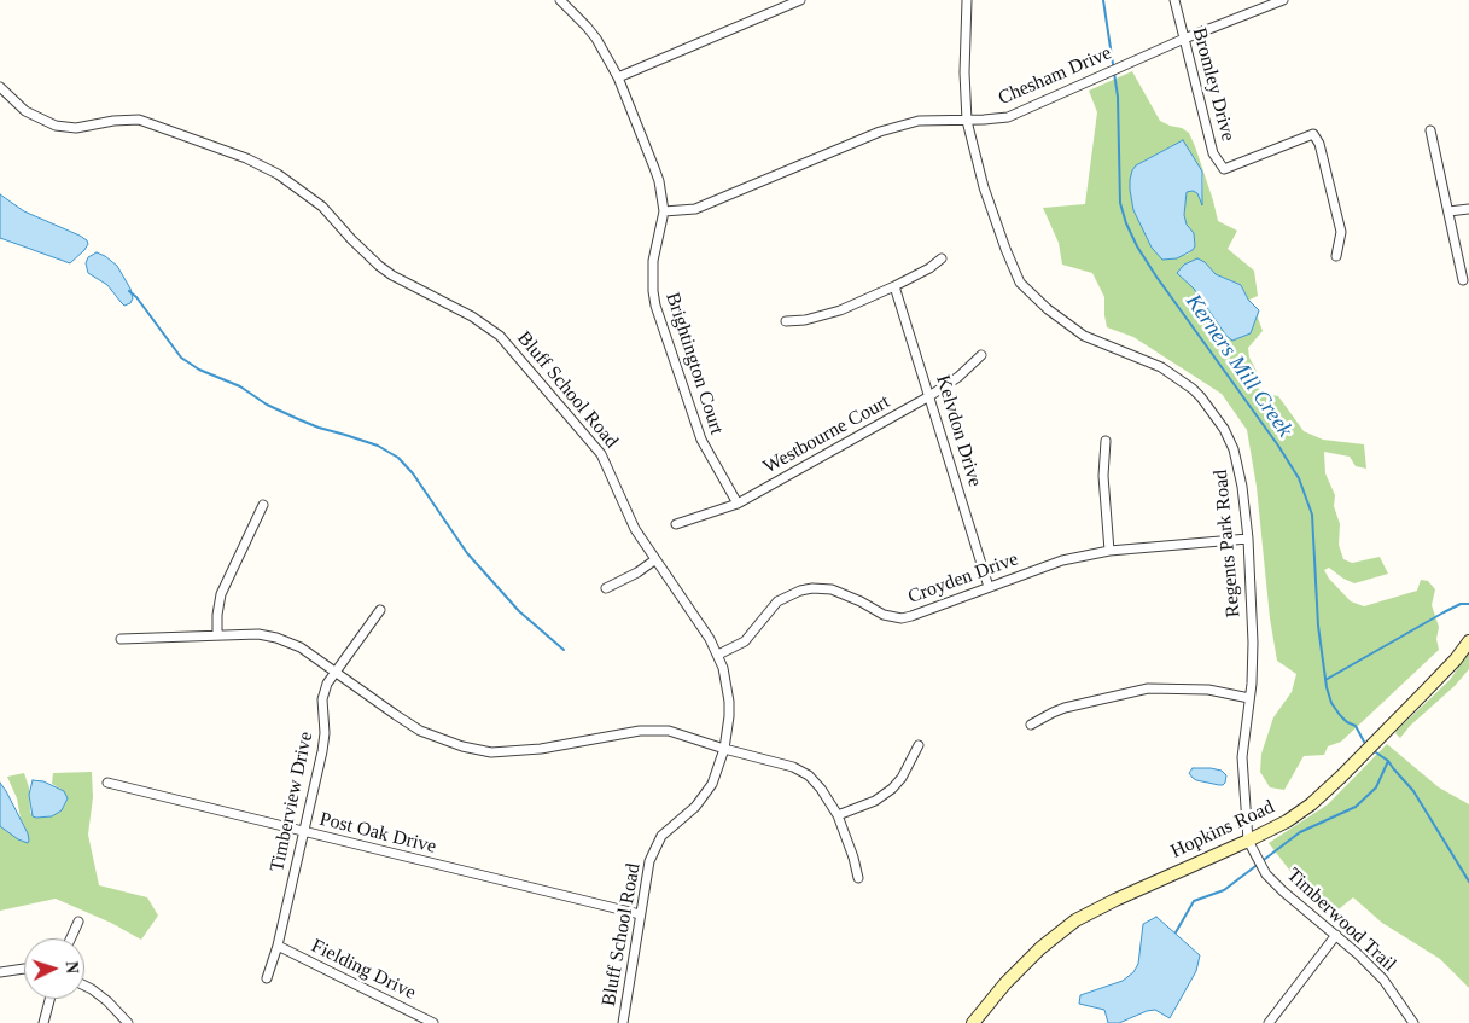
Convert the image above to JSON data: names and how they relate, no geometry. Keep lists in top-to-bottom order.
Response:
{
  "streets": {
    "main road": ["Hopkins Road"],
    "street": [
      "Chesham Drive",
      "Bromley Drive",
      "Brightington Court",
      "Bluff School Road",
      "Kelvdon Drive",
      "Westbourne Court",
      "Regents Park Road",
      "Croyden Drive",
      "Timberview Drive",
      "Post Oak Drive",
      "Timberwood Trail",
      "Fielding Drive"
    ]
  },
  "crossings": [
    ["Chesham Drive", "Bromley Drive"],
    ["Chesham Drive", "Brightington Court"],
    ["Chesham Drive", "Regents Park Road"],
    ["Brightington Court", "Westbourne Court"],
    ["Bluff School Road", "Croyden Drive"],
    ["Bluff School Road", "Post Oak Drive"],
    ["Kelvdon Drive", "Westbourne Court"],
    ["Kelvdon Drive", "Croyden Drive"],
    ["Regents Park Road", "Croyden Drive"],
    ["Regents Park Road", "Hopkins Road"],
    ["Regents Park Road", "Timberwood Trail"],
    ["Timberview Drive", "Post Oak Drive"],
    ["Timberview Drive", "Fielding Drive"],
    ["Hopkins Road", "Timberwood Trail"]
  ],
  "water": ["Kerners Mill Creek"],
  "north": "right"
}
